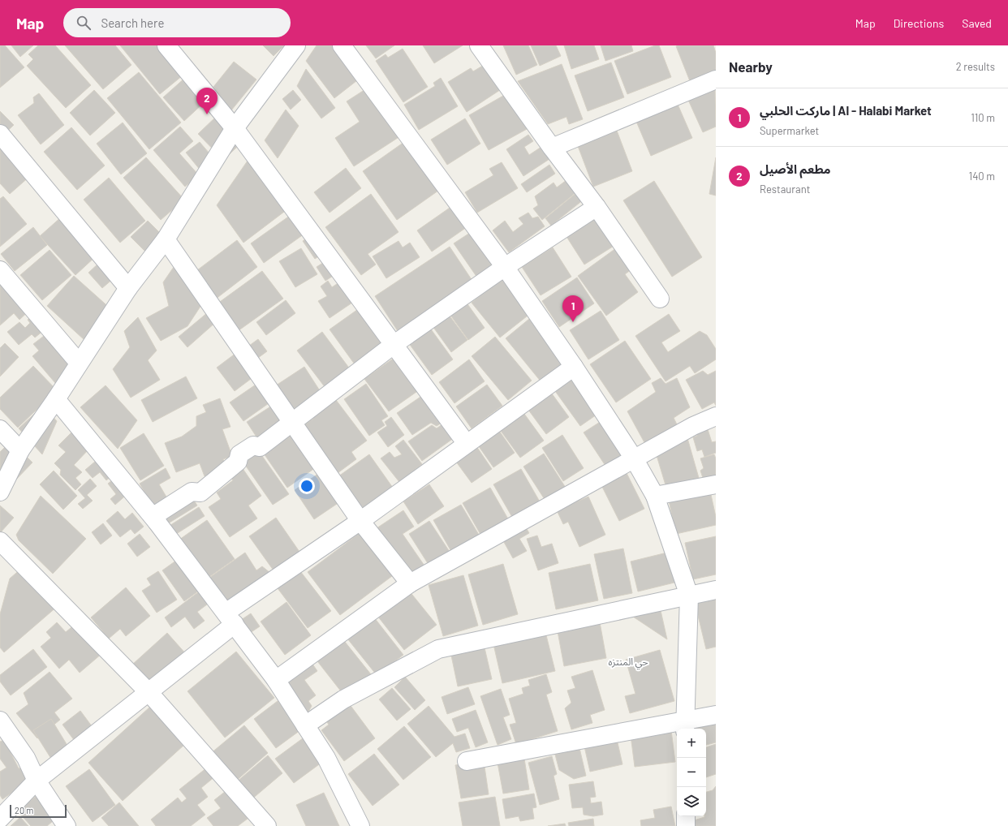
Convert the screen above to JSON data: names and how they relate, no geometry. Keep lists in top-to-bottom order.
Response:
{
  "districts": ["حي المنتزه"],
  "scale_bar": "20 m",
  "page": {
    "header": "Map",
    "search": "Search here",
    "nav": ["Map", "Directions", "Saved"],
    "heading": ["Nearby", "2 results"],
    "pins": ["2", "1"],
    "list": [
      {
        "mark": "1",
        "name": "ماركت الحلبي | Al - Halabi Market",
        "note": "Supermarket",
        "value": "110 m"
      },
      {
        "mark": "2",
        "name": "مطعم الأصيل",
        "note": "Restaurant",
        "value": "140 m"
      }
    ],
    "map_buttons": ["+", "−"],
    "scale": "20 m"
  }
}
